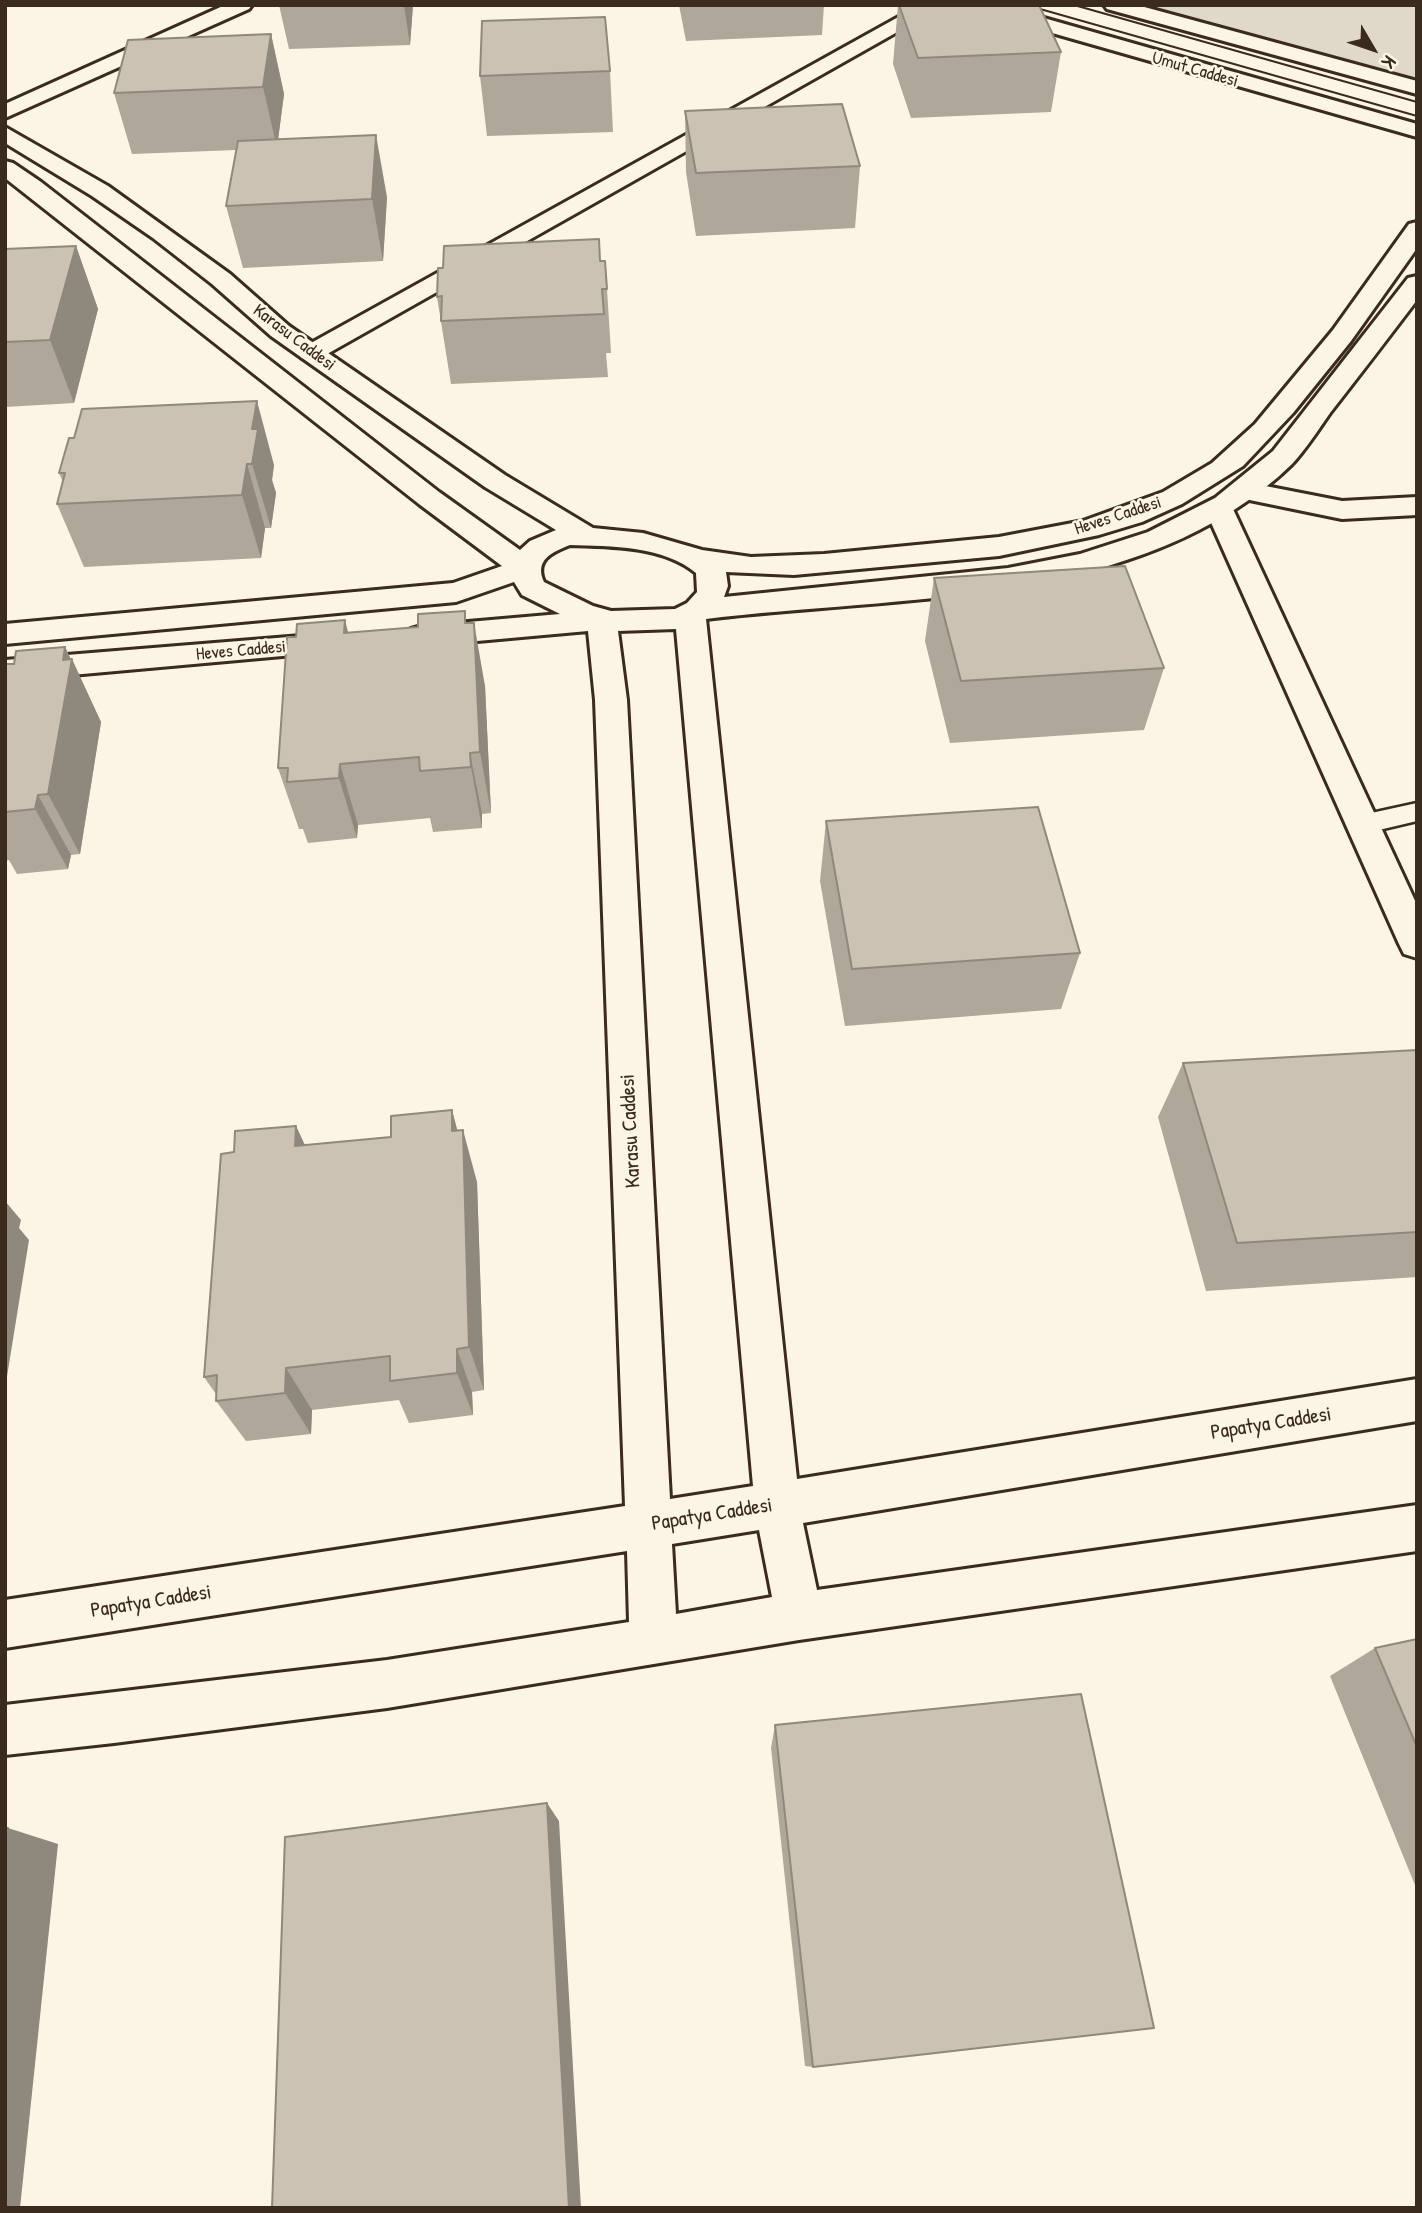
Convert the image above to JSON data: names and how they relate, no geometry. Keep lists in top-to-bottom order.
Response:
{
  "streets": {
    "street": [
      "Umut Caddesi",
      "Karasu Caddesi",
      "Heves Caddesi",
      "Papatya Caddesi"
    ]
  },
  "crossings": [
    ["Karasu Caddesi", "Heves Caddesi"],
    ["Karasu Caddesi", "Papatya Caddesi"]
  ],
  "north": "bottom right"
}
